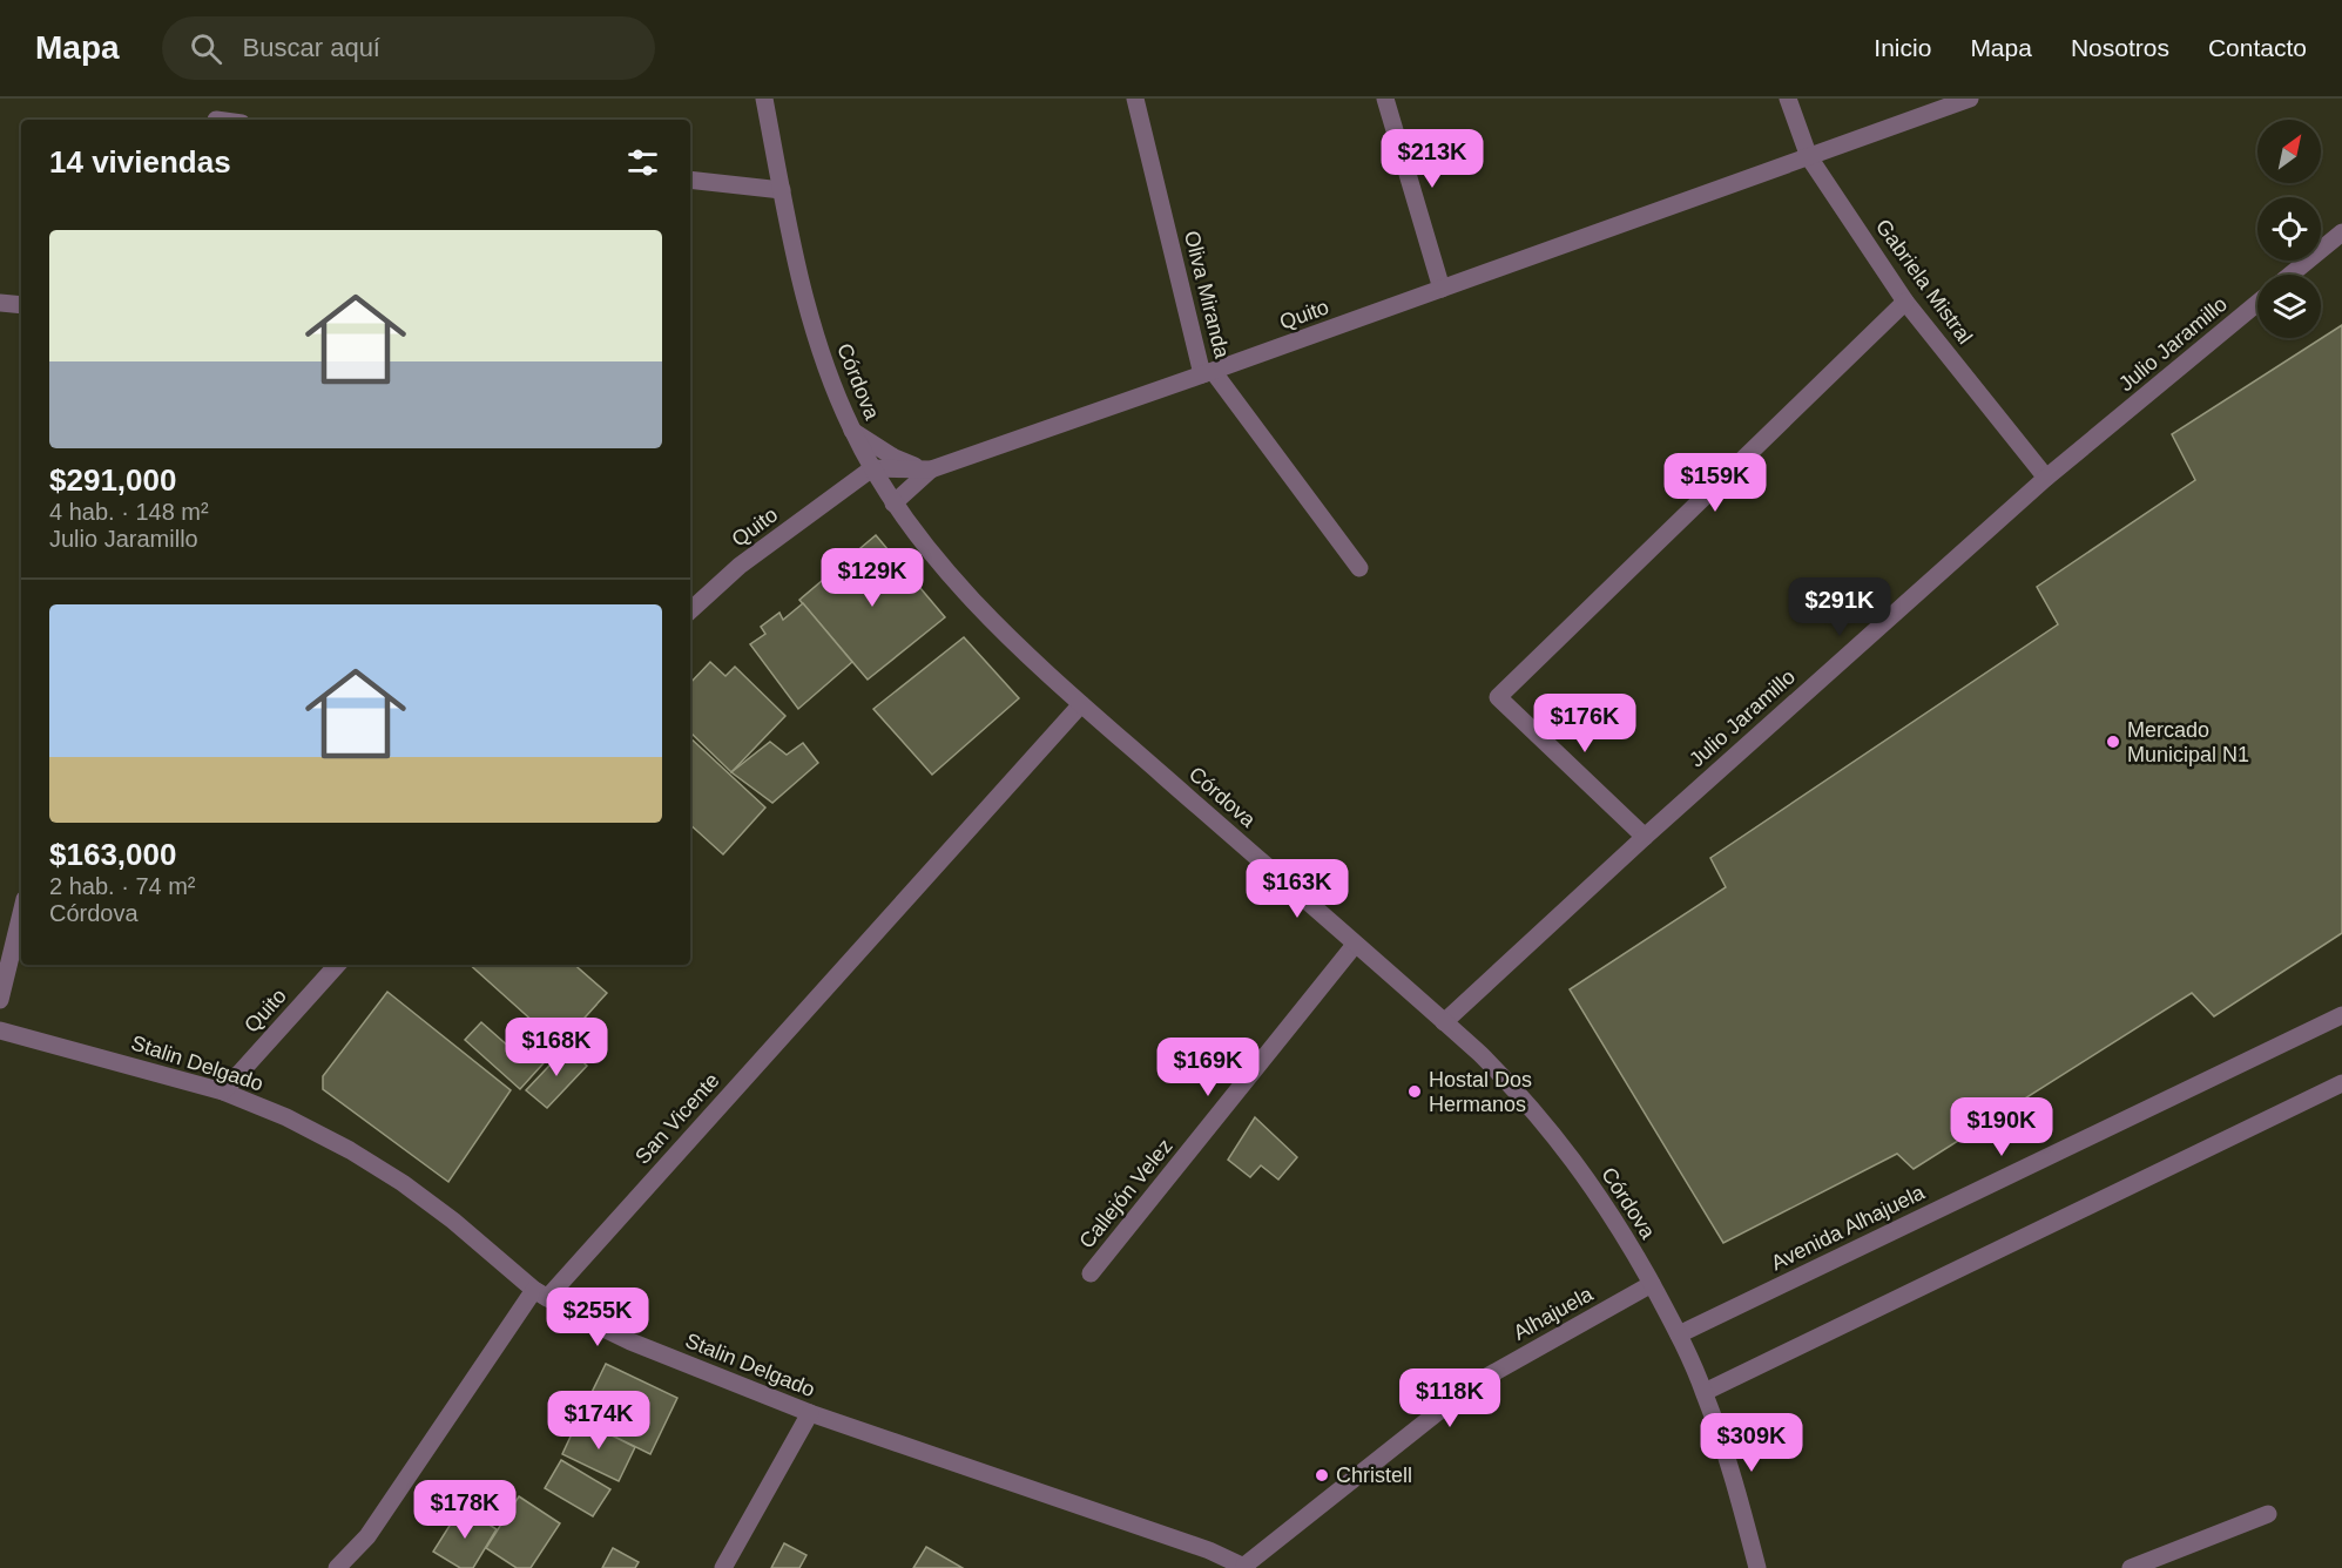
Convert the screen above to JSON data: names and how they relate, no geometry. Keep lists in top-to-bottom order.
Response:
{
  "streets": {
    "street": [
      "Gabriela Mistral",
      "Oliva Miranda",
      "Quito",
      "Julio Jaramillo",
      "Córdova",
      "Stalin Delgado",
      "San Vicente",
      "Callejón Velez",
      "Avenida Alhajuela",
      "Alhajuela"
    ]
  },
  "crossings": [
    ["Gabriela Mistral", "Quito"],
    ["Gabriela Mistral", "Julio Jaramillo"],
    ["Oliva Miranda", "Quito"],
    ["Quito", "Córdova"],
    ["Quito", "Stalin Delgado"],
    ["Julio Jaramillo", "Córdova"],
    ["Córdova", "San Vicente"],
    ["Córdova", "Callejón Velez"],
    ["Córdova", "Avenida Alhajuela"],
    ["Córdova", "Alhajuela"],
    ["Stalin Delgado", "San Vicente"],
    ["Stalin Delgado", "Alhajuela"]
  ],
  "places": ["Mercado Municipal N1", "Hostal Dos Hermanos", "Christell"],
  "north": "top right",
  "page": {
    "header": "Mapa",
    "search": "Buscar aquí",
    "nav": [
      "Inicio",
      "Mapa",
      "Nosotros",
      "Contacto"
    ],
    "heading": "14 viviendas",
    "price": [
      "$213K",
      "$159K",
      "$129K",
      "$291K",
      "$176K",
      "$163K",
      "$168K",
      "$169K",
      "$190K",
      "$255K",
      "$118K",
      "$174K",
      "$309K",
      "$178K"
    ],
    "list": [
      {
        "name": "$291,000",
        "note": "4 hab. · 148 m² · Julio Jaramillo"
      },
      {
        "name": "$163,000",
        "note": "2 hab. · 74 m² · Córdova"
      }
    ]
  }
}
